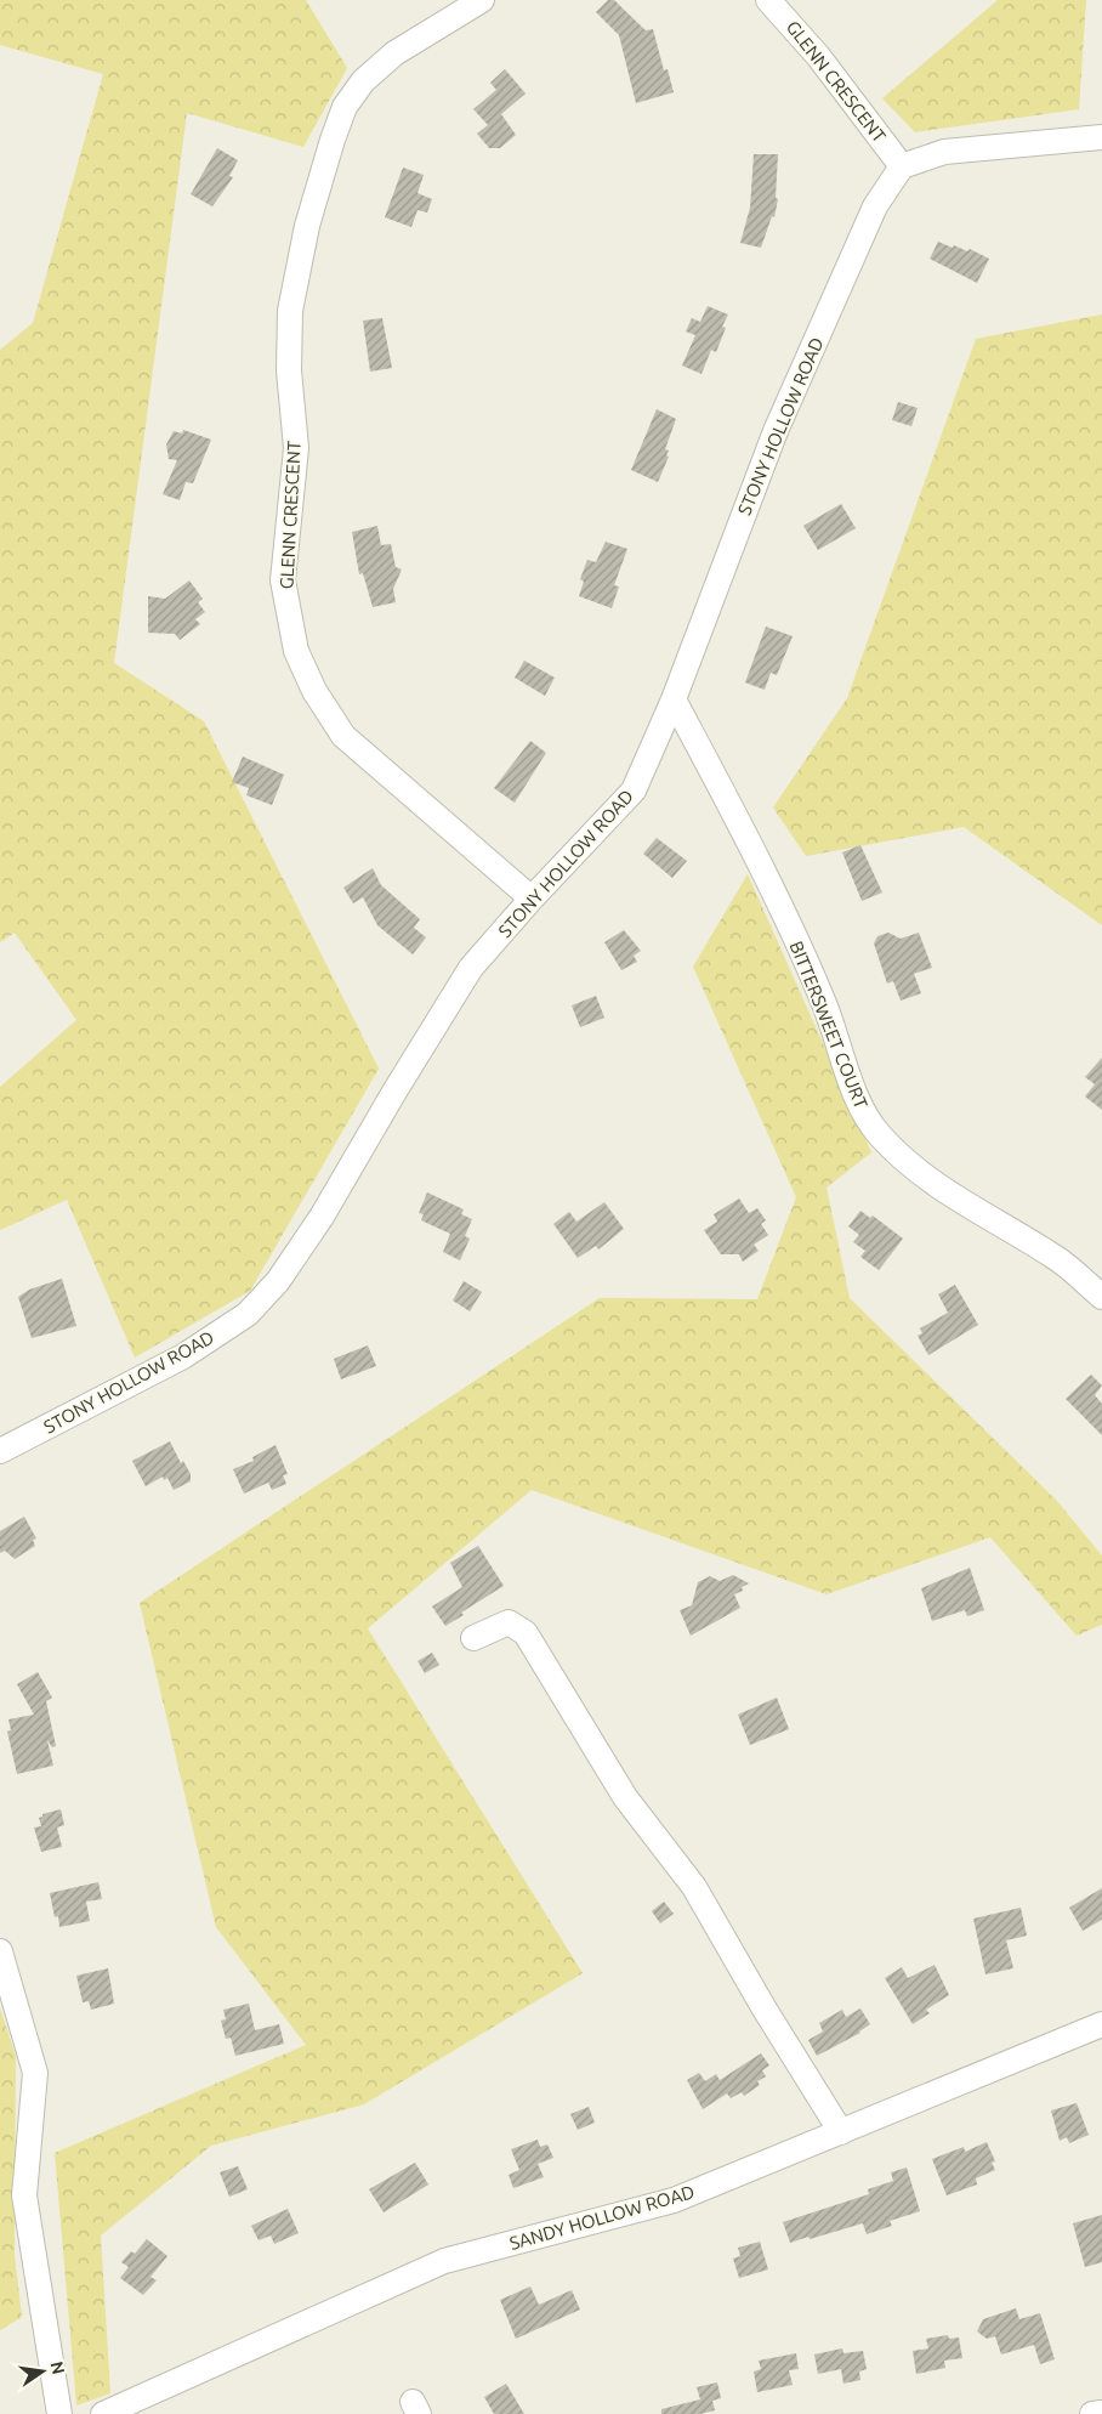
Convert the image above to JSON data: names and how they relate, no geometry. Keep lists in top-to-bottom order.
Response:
{
  "streets": {
    "street": [
      "GLENN CRESCENT",
      "STONY HOLLOW ROAD",
      "BITTERSWEET COURT",
      "SANDY HOLLOW ROAD"
    ]
  },
  "crossings": [
    ["GLENN CRESCENT", "STONY HOLLOW ROAD"],
    ["STONY HOLLOW ROAD", "BITTERSWEET COURT"]
  ],
  "north": "right"
}
